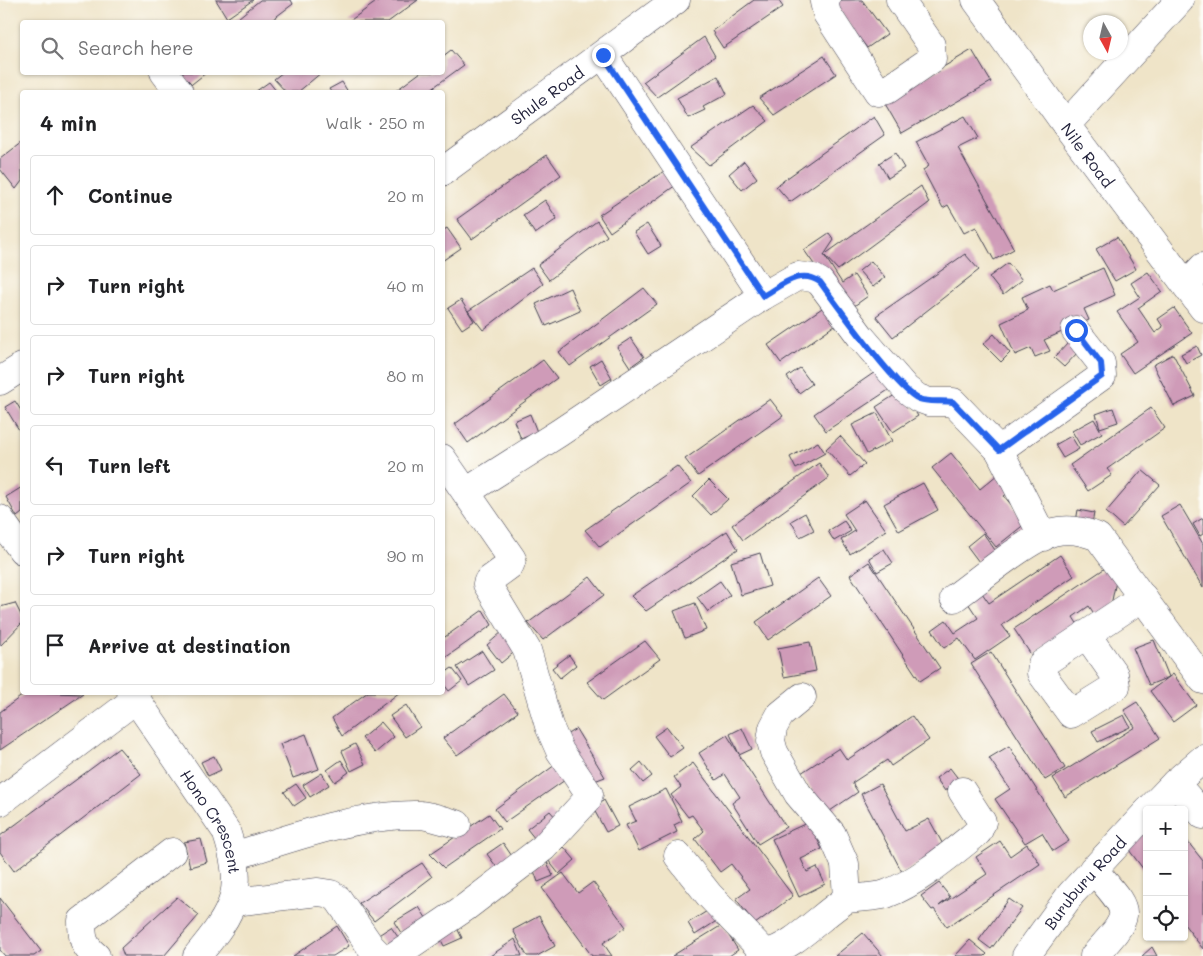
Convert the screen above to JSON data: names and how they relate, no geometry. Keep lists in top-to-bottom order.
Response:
{
  "streets": {
    "street": [
      "Shule Road",
      "Nile Road",
      "Hono Crescent",
      "Buruburu Road"
    ]
  },
  "north": "bottom",
  "page": {
    "search": "Search here",
    "heading": ["4 min", "Walk · 250 m"],
    "list": [
      ["Continue", "20 m"],
      ["Turn right", "40 m"],
      ["Turn right", "80 m"],
      ["Turn left", "20 m"],
      ["Turn right", "90 m"],
      "Arrive at destination"
    ],
    "map_buttons": ["+", "−"]
  }
}
